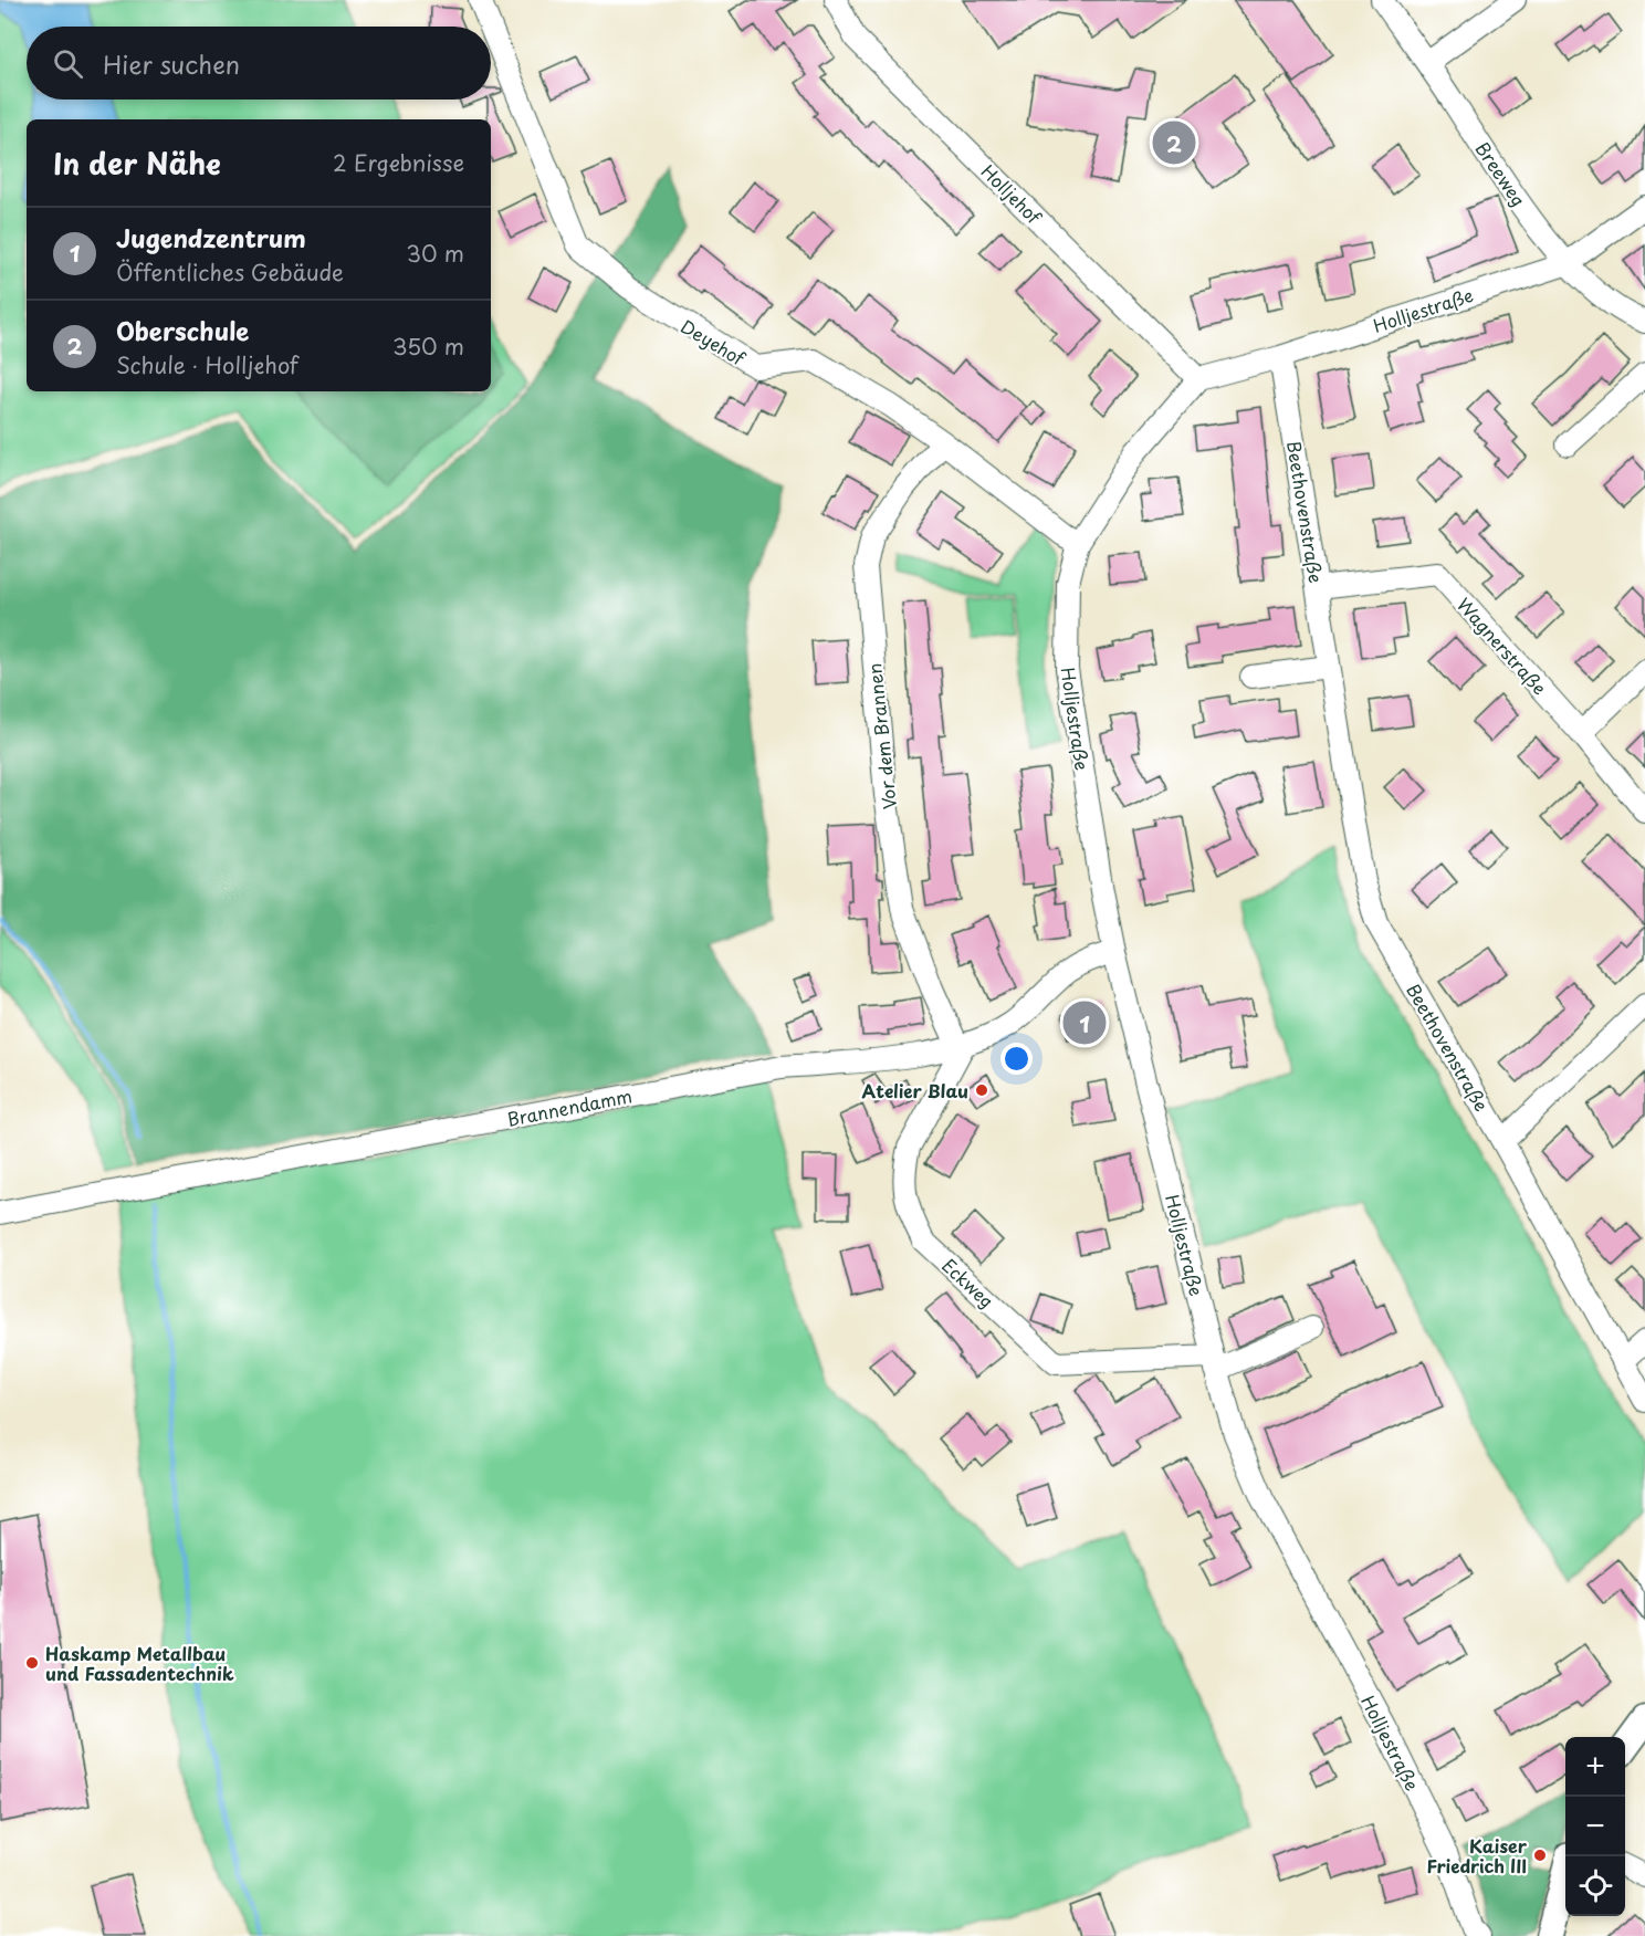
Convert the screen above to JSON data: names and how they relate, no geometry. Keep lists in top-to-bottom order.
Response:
{
  "streets": {
    "street": [
      "Breeweg",
      "Holljehof",
      "Holljestraße",
      "Deyehof",
      "Beethovenstraße",
      "Wagnerstraße",
      "Vor dem Brannen",
      "Brannendamm",
      "Eckweg"
    ]
  },
  "crossings": [
    ["Breeweg", "Holljestraße"],
    ["Holljehof", "Holljestraße"],
    ["Holljestraße", "Deyehof"],
    ["Holljestraße", "Beethovenstraße"],
    ["Holljestraße", "Brannendamm"],
    ["Holljestraße", "Eckweg"],
    ["Deyehof", "Vor dem Brannen"],
    ["Beethovenstraße", "Wagnerstraße"],
    ["Vor dem Brannen", "Brannendamm"],
    ["Vor dem Brannen", "Eckweg"],
    ["Brannendamm", "Eckweg"]
  ],
  "places": ["Atelier Blau", "Haskamp Metallbau und Fassadentechnik", "Kaiser Friedrich III"],
  "page": {
    "search": "Hier suchen",
    "pins": ["2", "1"],
    "heading": ["In der Nähe", "2 Ergebnisse"],
    "list": [
      {
        "mark": "1",
        "name": "Jugendzentrum",
        "note": "Öffentliches Gebäude",
        "value": "30 m"
      },
      {
        "mark": "2",
        "name": "Oberschule",
        "note": "Schule · Holljehof",
        "value": "350 m"
      }
    ],
    "map_buttons": ["+", "−"]
  }
}
